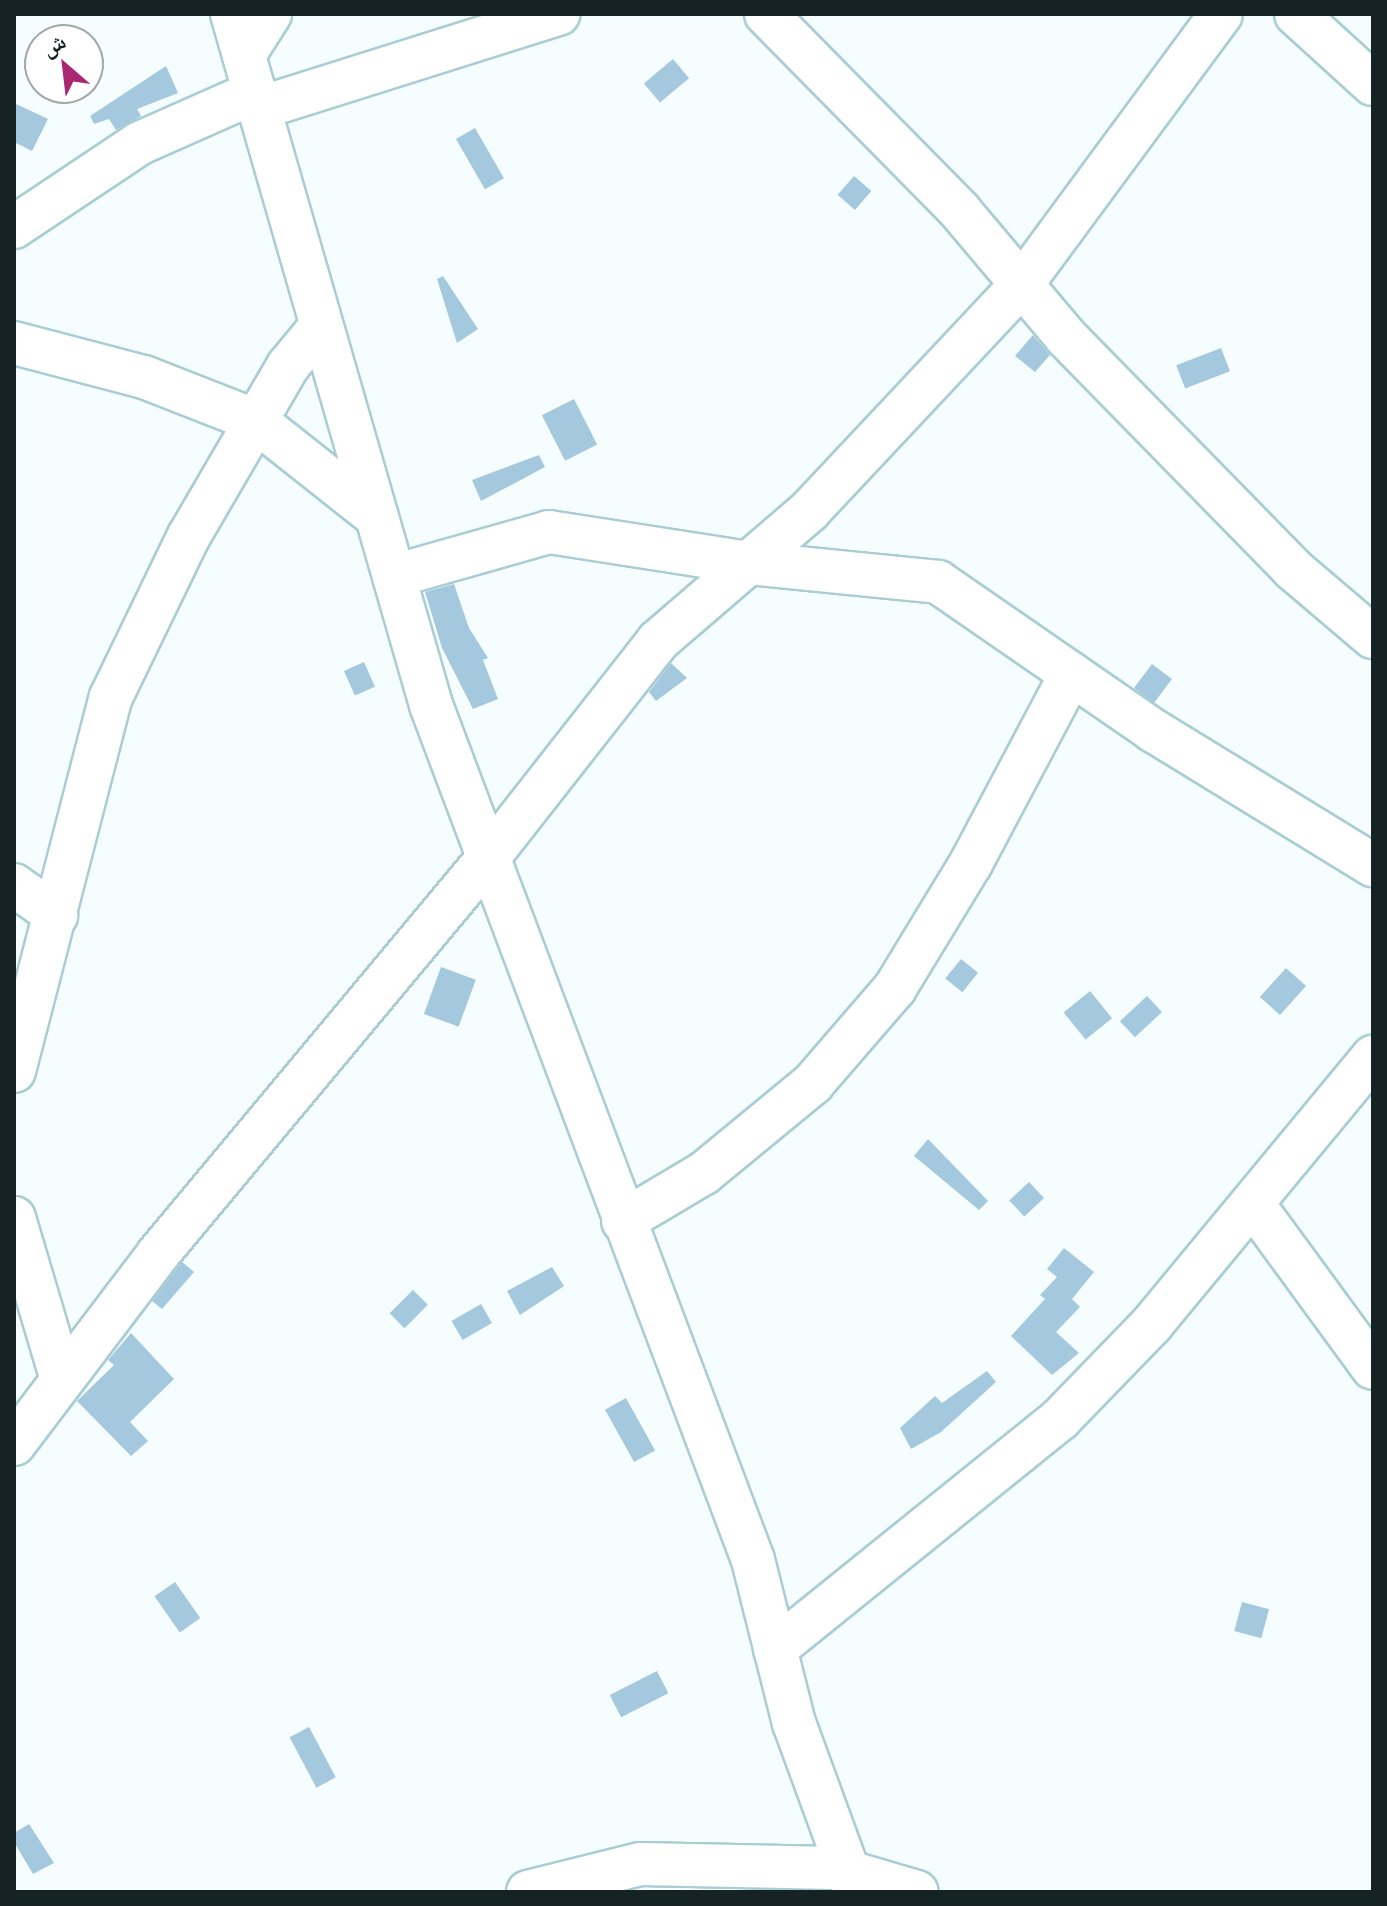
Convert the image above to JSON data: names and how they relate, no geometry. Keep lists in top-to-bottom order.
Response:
{
  "north": "top left"
}
